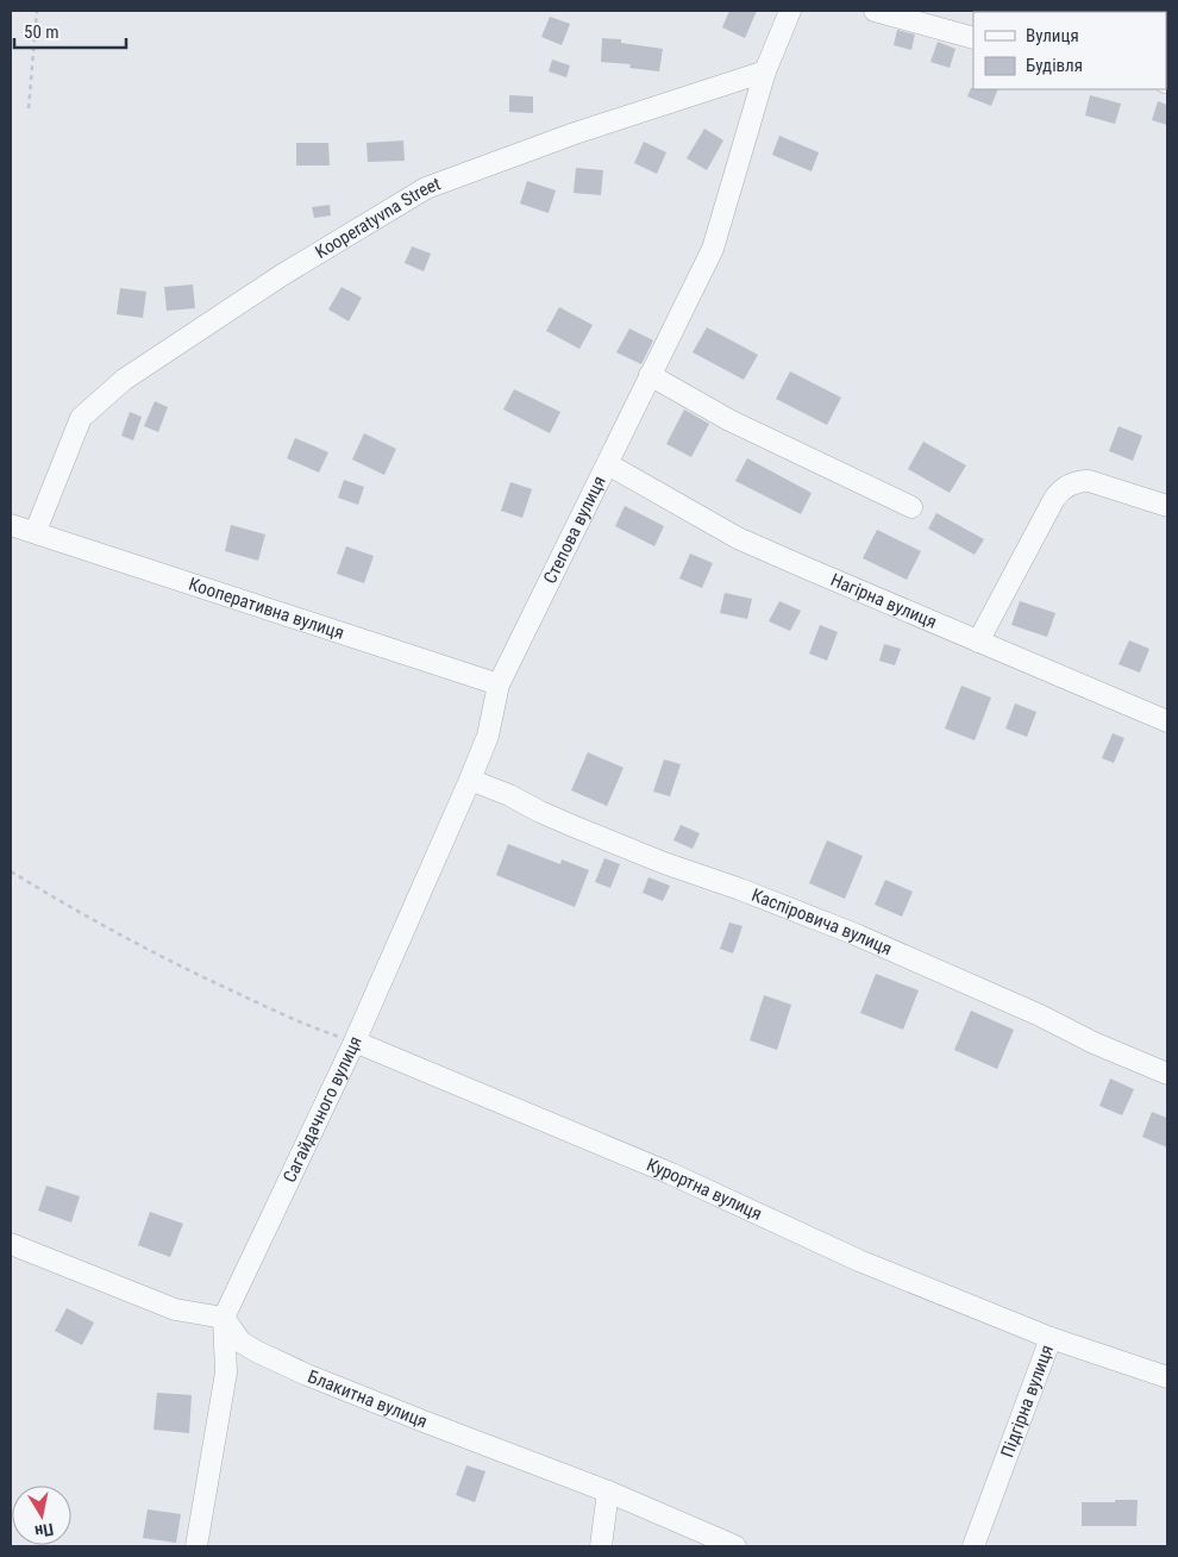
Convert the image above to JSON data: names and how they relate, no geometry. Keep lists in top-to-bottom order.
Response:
{
  "streets": {
    "street": [
      "Kooperatyvna Street",
      "Степова вулиця",
      "Нагірна вулиця",
      "Кооперативна вулиця",
      "Каспіровича вулиця",
      "Сагайдачного вулиця",
      "Курортна вулиця",
      "Блакитна вулиця",
      "Підгірна вулиця"
    ]
  },
  "crossings": [
    ["Kooperatyvna Street", "Степова вулиця"],
    ["Kooperatyvna Street", "Кооперативна вулиця"],
    ["Степова вулиця", "Нагірна вулиця"],
    ["Степова вулиця", "Кооперативна вулиця"],
    ["Степова вулиця", "Сагайдачного вулиця"],
    ["Кооперативна вулиця", "Сагайдачного вулиця"],
    ["Каспіровича вулиця", "Сагайдачного вулиця"],
    ["Сагайдачного вулиця", "Курортна вулиця"],
    ["Сагайдачного вулиця", "Блакитна вулиця"],
    ["Курортна вулиця", "Підгірна вулиця"]
  ],
  "legend": ["Вулиця", "Будівля"],
  "scale_bar": "50 m",
  "north": "bottom"
}
